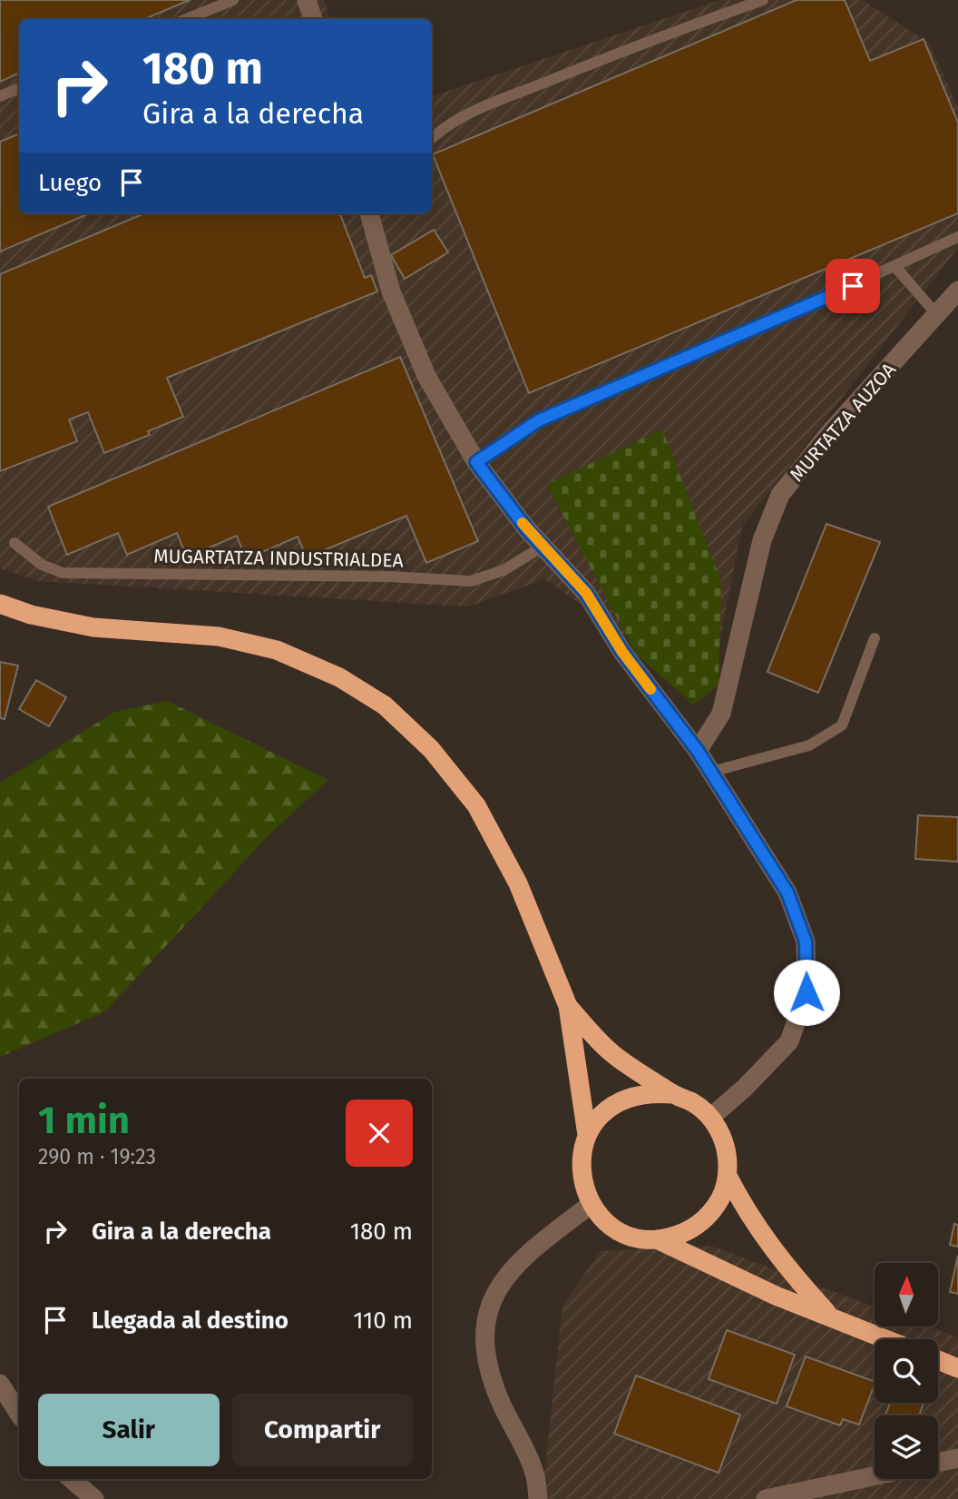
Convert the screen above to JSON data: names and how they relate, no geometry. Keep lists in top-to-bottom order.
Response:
{
  "streets": {
    "street": ["MURTATZA AUZOA"],
    "lane": ["MUGARTATZA INDUSTRIALDEA"]
  },
  "north": "top",
  "page": {
    "turn": ["180 m", "Gira a la derecha"],
    "then": "Luego",
    "heading": ["1 min", "290 m · 19:23"],
    "list": [
      {
        "name": "Gira a la derecha",
        "value": "180 m"
      },
      {
        "name": "Llegada al destino",
        "value": "110 m"
      }
    ],
    "buttons": ["Salir", "Compartir"]
  }
}
